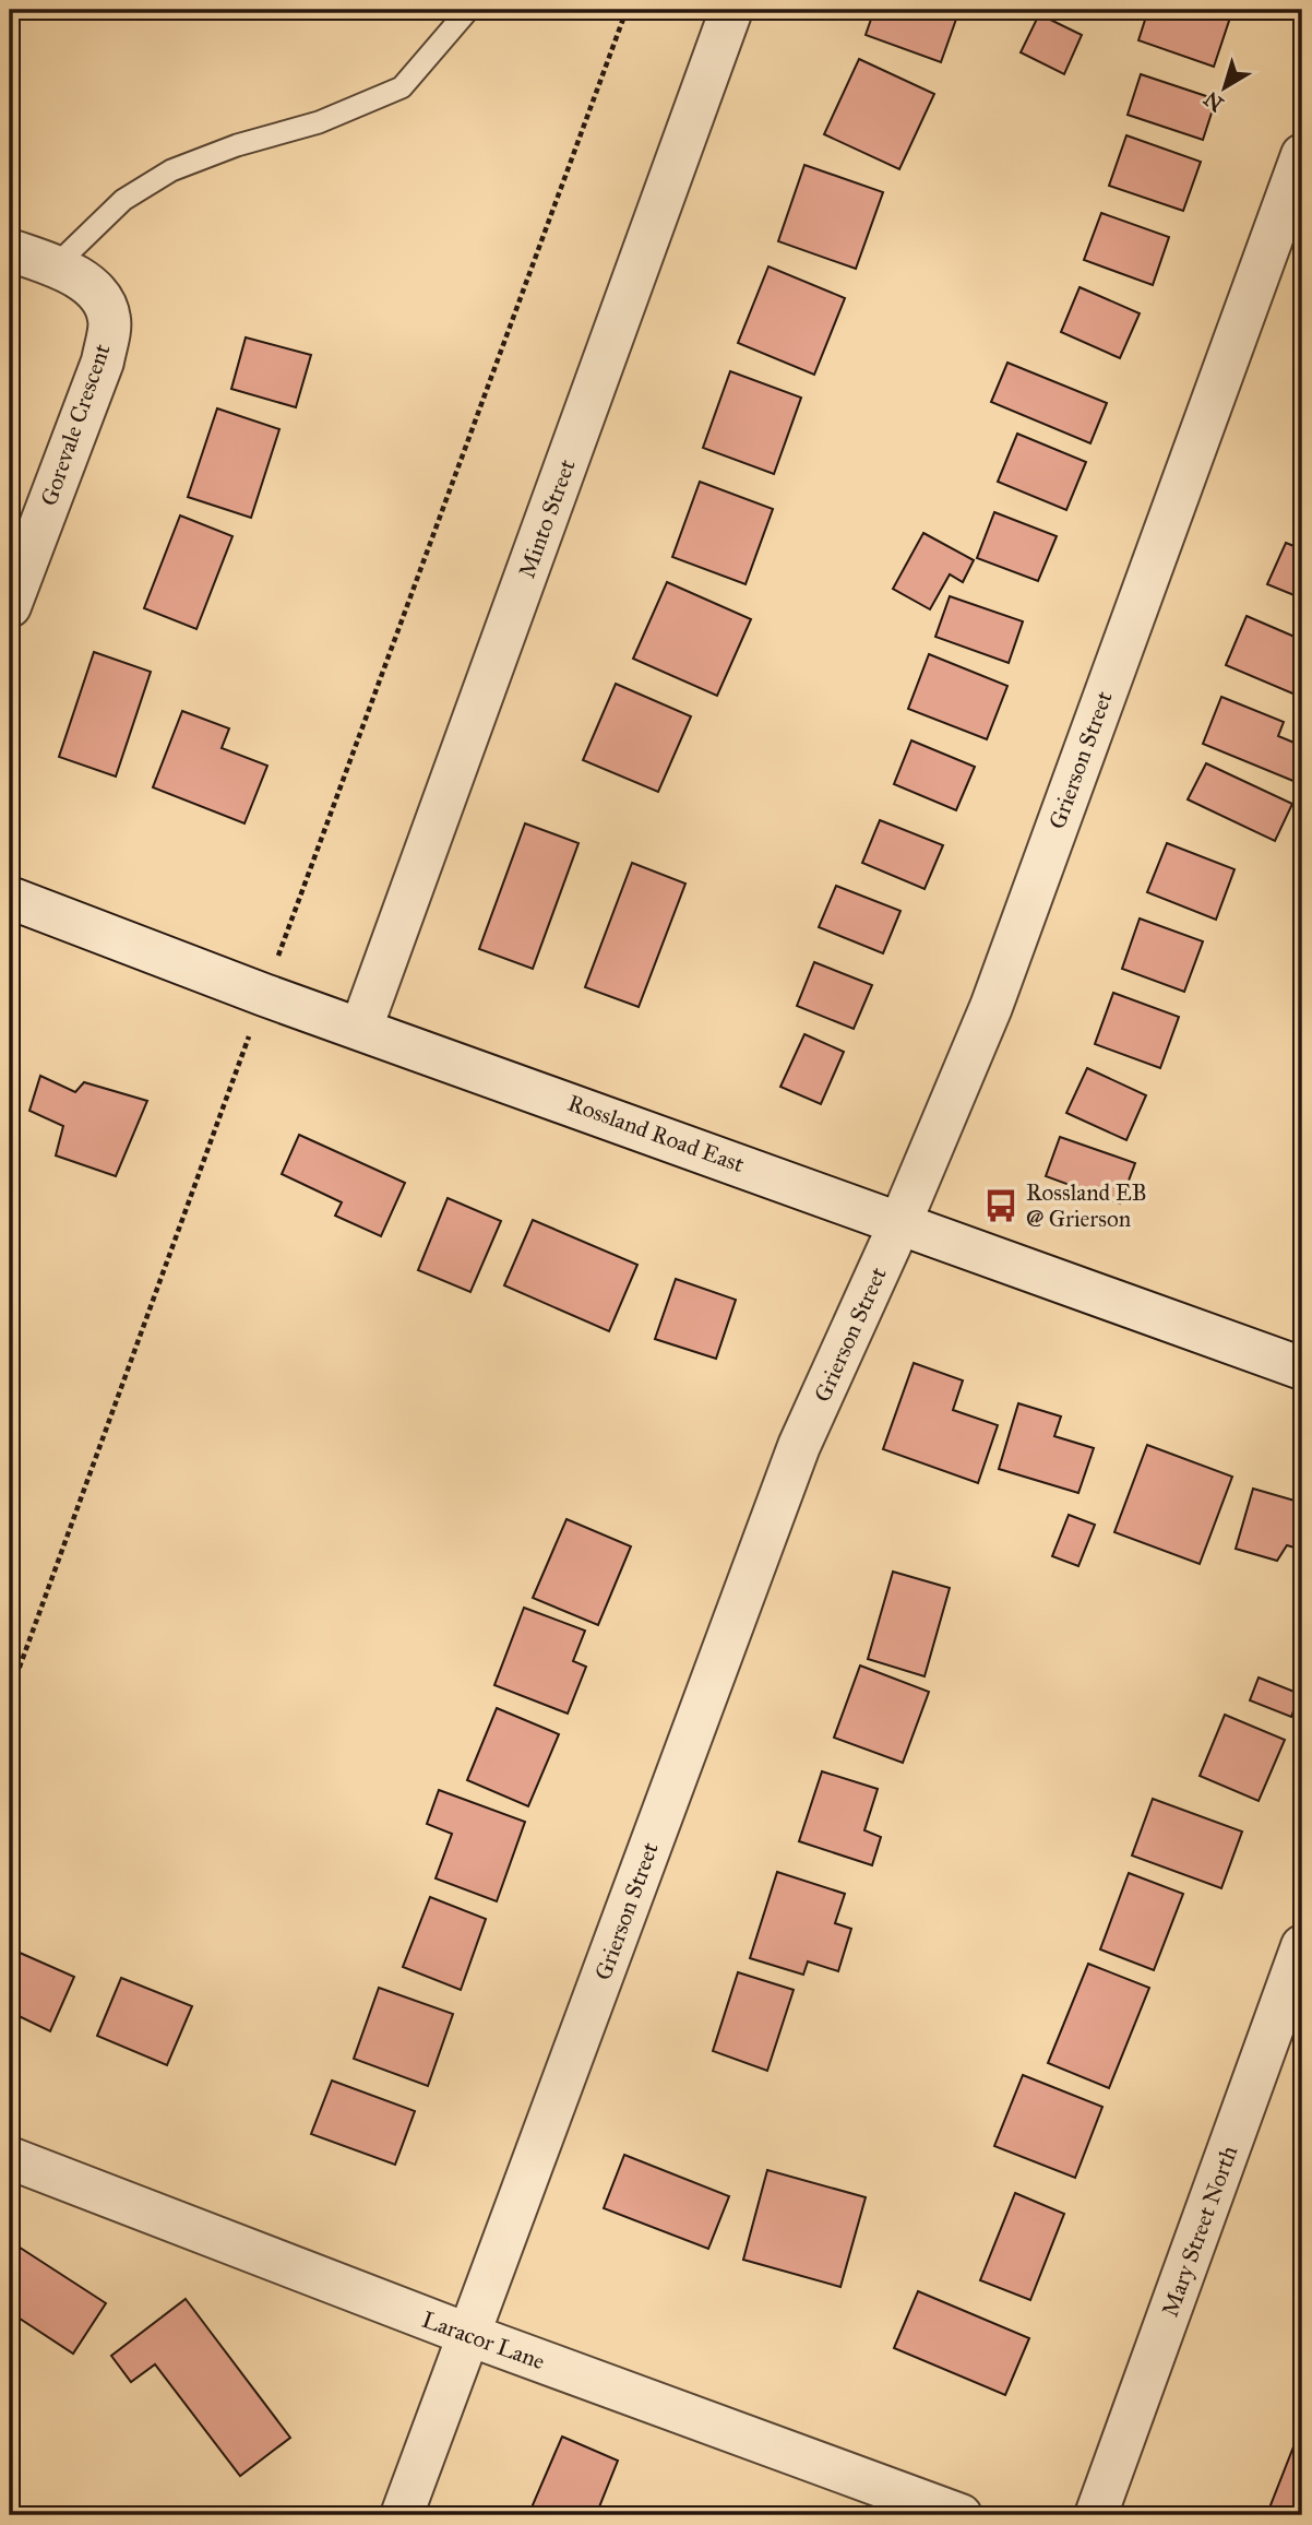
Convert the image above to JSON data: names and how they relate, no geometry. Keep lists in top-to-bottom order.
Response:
{
  "streets": {
    "street": [
      "Gorevale Crescent",
      "Minto Street",
      "Grierson Street",
      "Rossland Road East",
      "Mary Street North",
      "Laracor Lane"
    ]
  },
  "crossings": [
    ["Minto Street", "Rossland Road East"],
    ["Grierson Street", "Rossland Road East"],
    ["Grierson Street", "Laracor Lane"]
  ],
  "places": {
    "bus stop": ["Rossland EB @ Grierson"]
  },
  "north": "bottom left"
}
